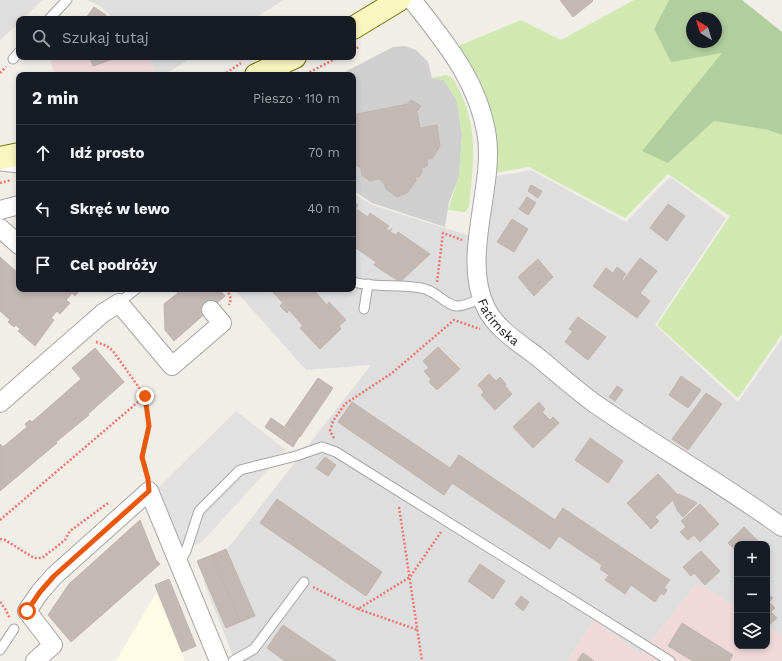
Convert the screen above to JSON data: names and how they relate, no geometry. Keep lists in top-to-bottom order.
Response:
{
  "streets": {
    "street": ["Fatimska"]
  },
  "north": "top left",
  "page": {
    "search": "Szukaj tutaj",
    "heading": ["2 min", "Pieszo · 110 m"],
    "list": [
      ["Idź prosto", "70 m"],
      ["Skręć w lewo", "40 m"],
      "Cel podróży"
    ],
    "map_buttons": ["+", "−"]
  }
}
